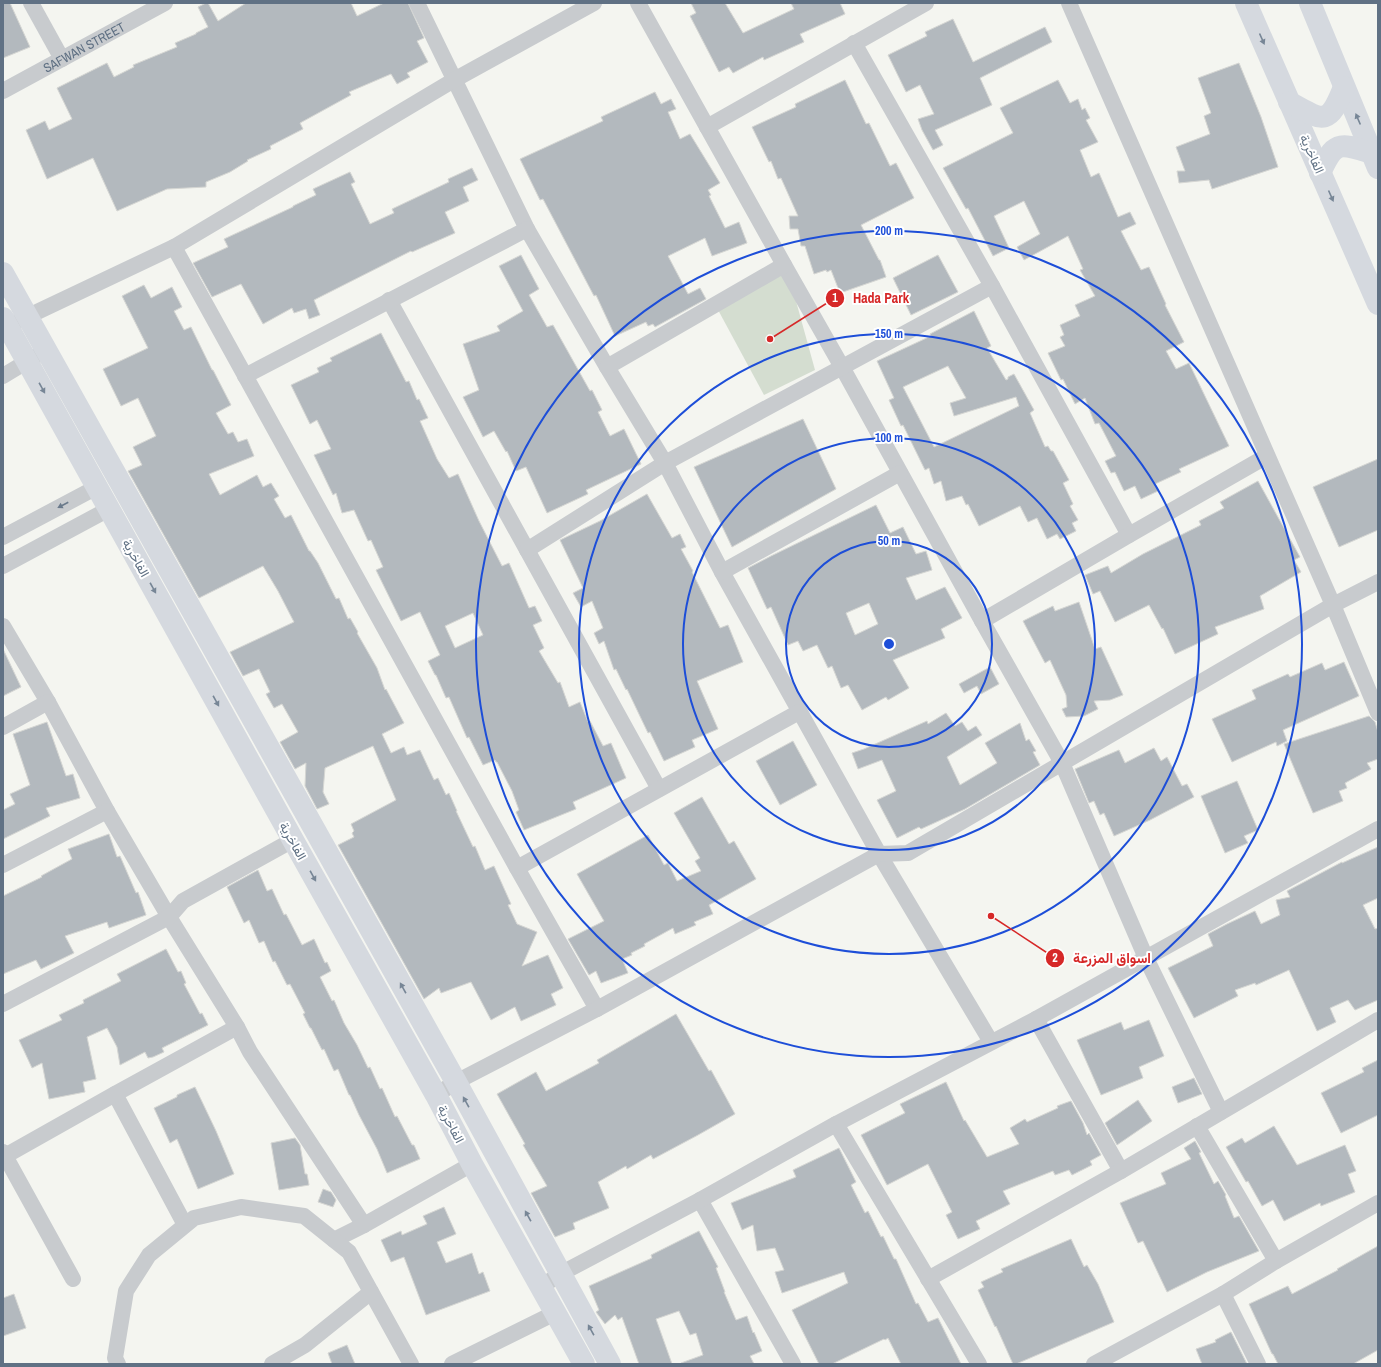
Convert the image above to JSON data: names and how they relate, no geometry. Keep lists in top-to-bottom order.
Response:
{
  "streets": {
    "street": ["SAFWAN STREET", "الفاخرية"]
  },
  "places": ["Hada Park", "اسواق المزرعة"],
  "rings": [
    "200 m",
    "150 m",
    "100 m",
    "50 m"
  ]
}
